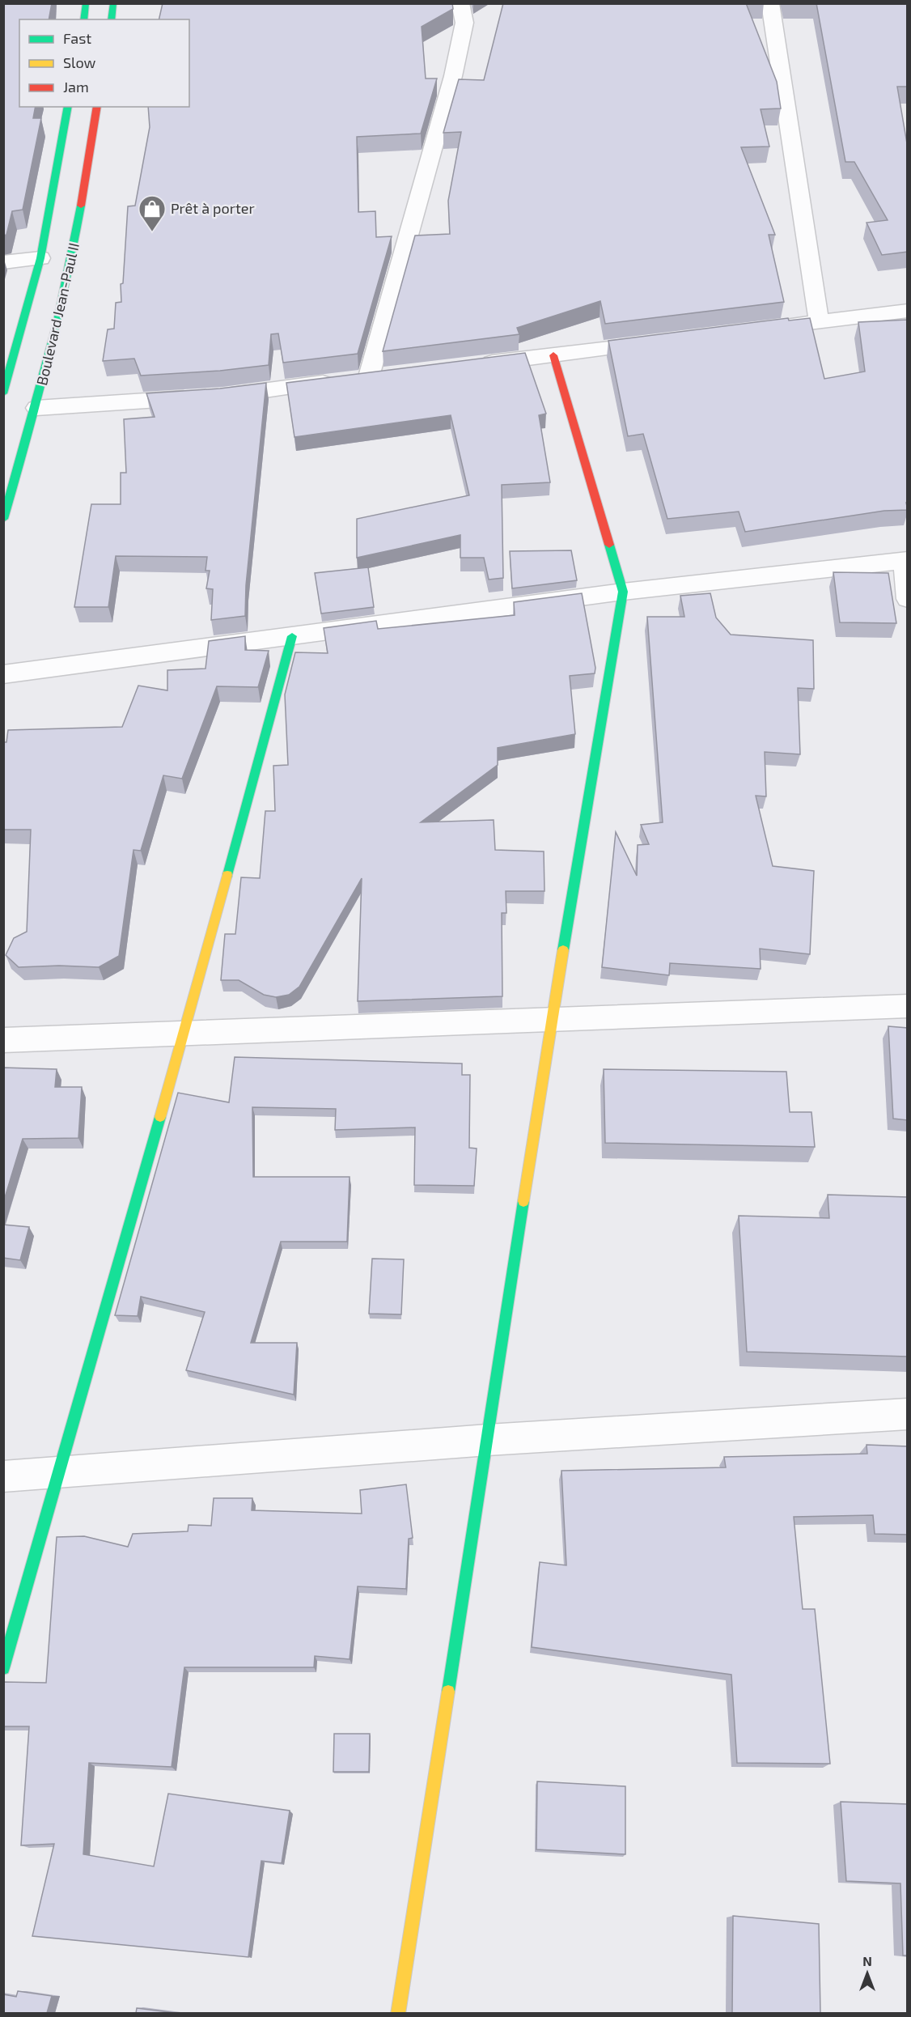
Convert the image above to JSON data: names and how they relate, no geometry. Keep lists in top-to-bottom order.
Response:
{
  "streets": {
    "street": ["Boulevard Jean-Paul II"]
  },
  "places": {
    "shop": ["Prêt à porter"]
  },
  "legend": ["Fast", "Slow", "Jam"],
  "north": "top"
}
